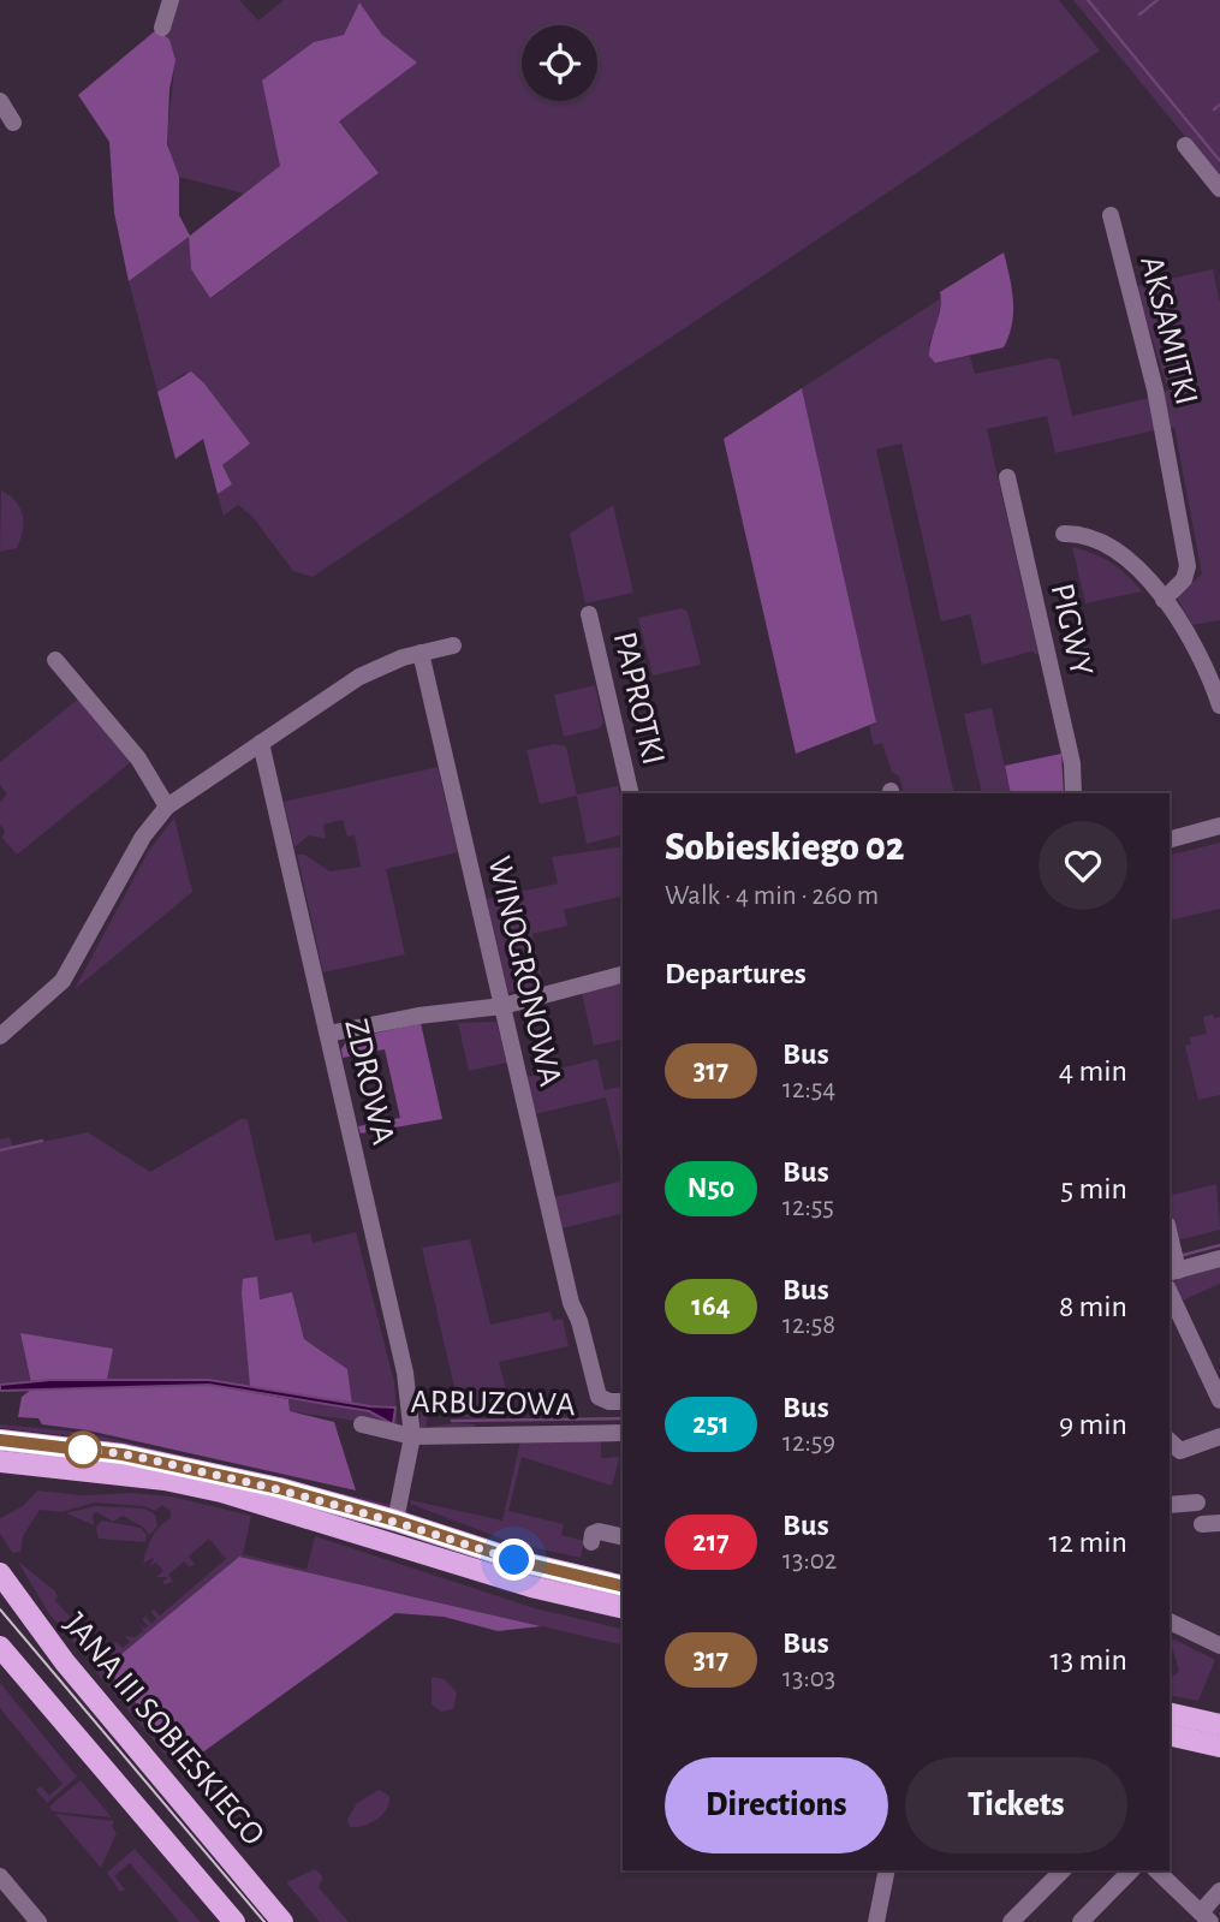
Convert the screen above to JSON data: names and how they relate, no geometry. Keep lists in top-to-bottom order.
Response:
{
  "streets": {
    "main road": ["JANA III SOBIESKIEGO"],
    "street": [
      "AKSAMITKI",
      "PIGWY",
      "PAPROTKI",
      "WINOGRONOWA",
      "ZDROWA",
      "ARBUZOWA"
    ]
  },
  "crossings": [
    ["ZDROWA", "ARBUZOWA"]
  ],
  "lines": ["bus line 317"],
  "page": {
    "heading": [
      ["Sobieskiego 02", "Walk · 4 min · 260 m"],
      "Departures"
    ],
    "list": [
      {
        "mark": "317",
        "name": "Bus",
        "note": "12:54",
        "value": "4 min"
      },
      {
        "mark": "N50",
        "name": "Bus",
        "note": "12:55",
        "value": "5 min"
      },
      {
        "mark": "164",
        "name": "Bus",
        "note": "12:58",
        "value": "8 min"
      },
      {
        "mark": "251",
        "name": "Bus",
        "note": "12:59",
        "value": "9 min"
      },
      {
        "mark": "217",
        "name": "Bus",
        "note": "13:02",
        "value": "12 min"
      },
      {
        "mark": "317",
        "name": "Bus",
        "note": "13:03",
        "value": "13 min"
      }
    ],
    "buttons": ["Directions", "Tickets"]
  }
}
